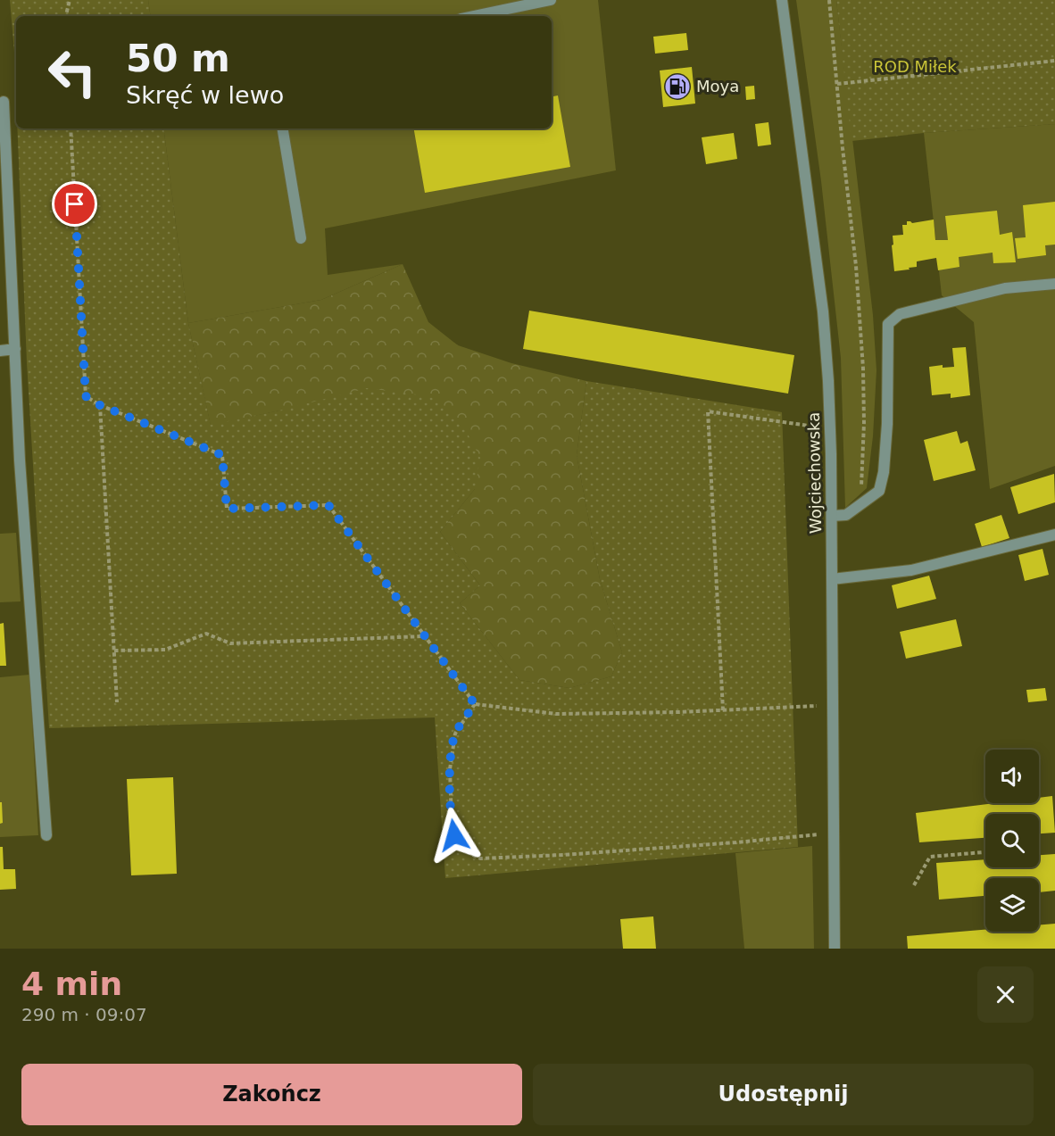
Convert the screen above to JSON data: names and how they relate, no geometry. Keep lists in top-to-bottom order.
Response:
{
  "streets": {
    "street": ["Wojciechowska"]
  },
  "parks": ["ROD Miłek"],
  "places": {
    "fuel station": ["Moya"]
  },
  "page": {
    "turn": ["50 m", "Skręć w lewo"],
    "heading": ["4 min", "290 m · 09:07"],
    "buttons": ["Zakończ", "Udostępnij"]
  }
}
